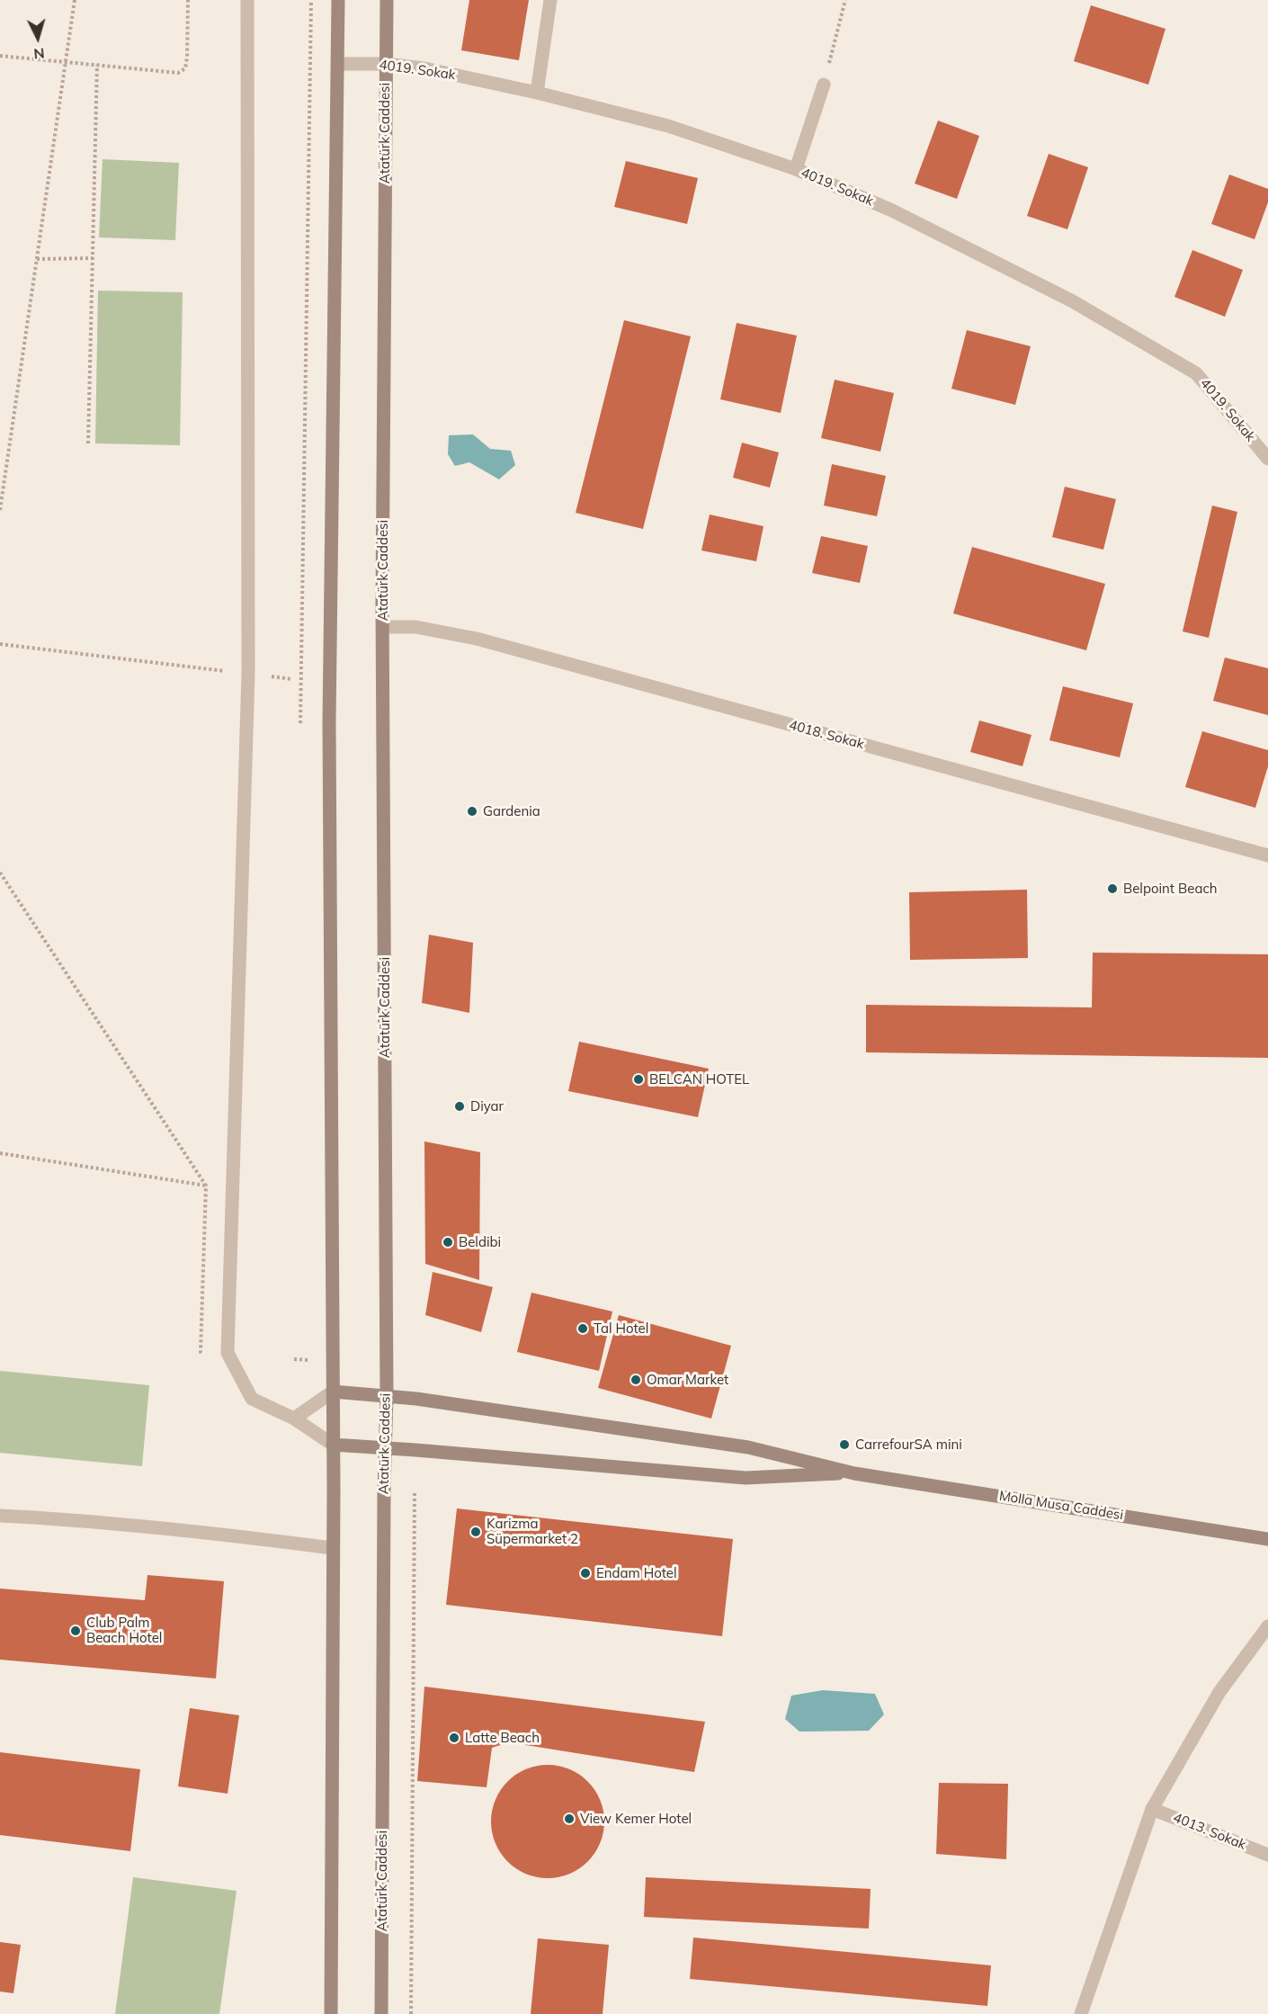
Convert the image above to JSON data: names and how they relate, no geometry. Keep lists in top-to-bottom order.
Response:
{
  "streets": {
    "street": [
      "4019. Sokak",
      "Atatürk Caddesi",
      "4018. Sokak",
      "Molla Musa Caddesi",
      "4013. Sokak"
    ]
  },
  "crossings": [
    ["4019. Sokak", "Atatürk Caddesi"],
    ["Atatürk Caddesi", "4018. Sokak"]
  ],
  "places": [
    "Gardenia",
    "Belpoint Beach",
    "BELCAN HOTEL",
    "Diyar",
    "Beldibi",
    "Tal Hotel",
    "Omar Market",
    "CarrefourSA mini",
    "Karizma Süpermarket 2",
    "Endam Hotel",
    "Club Palm Beach Hotel",
    "Latte Beach",
    "View Kemer Hotel"
  ],
  "north": "bottom"
}
